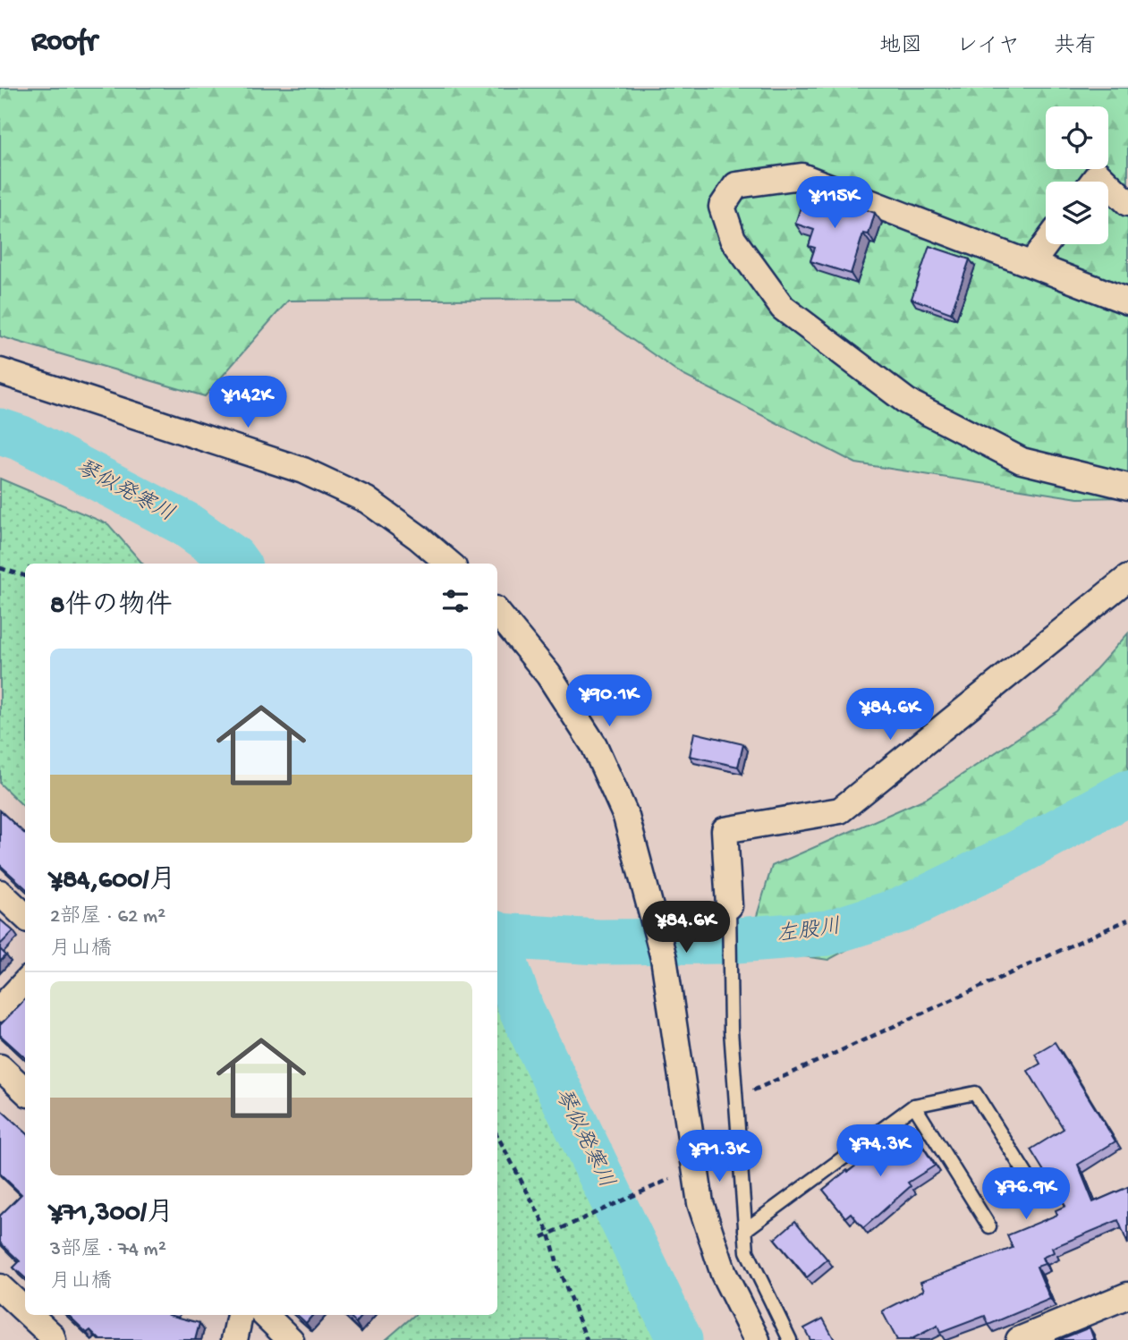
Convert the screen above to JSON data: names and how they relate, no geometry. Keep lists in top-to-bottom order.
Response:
{
  "water": ["琴似発寒川", "左股川"],
  "page": {
    "header": "Roofr",
    "nav": ["地図", "レイヤ", "共有"],
    "price": [
      "¥115K",
      "¥142K",
      "¥90.1K",
      "¥84.6K",
      "¥84.6K",
      "¥74.3K",
      "¥71.3K",
      "¥76.9K"
    ],
    "heading": "8件の物件",
    "list": [
      {
        "name": "¥84,600/月",
        "note": "2部屋 · 62 m² · 月山橋"
      },
      {
        "name": "¥71,300/月",
        "note": "3部屋 · 74 m² · 月山橋"
      }
    ]
  }
}
